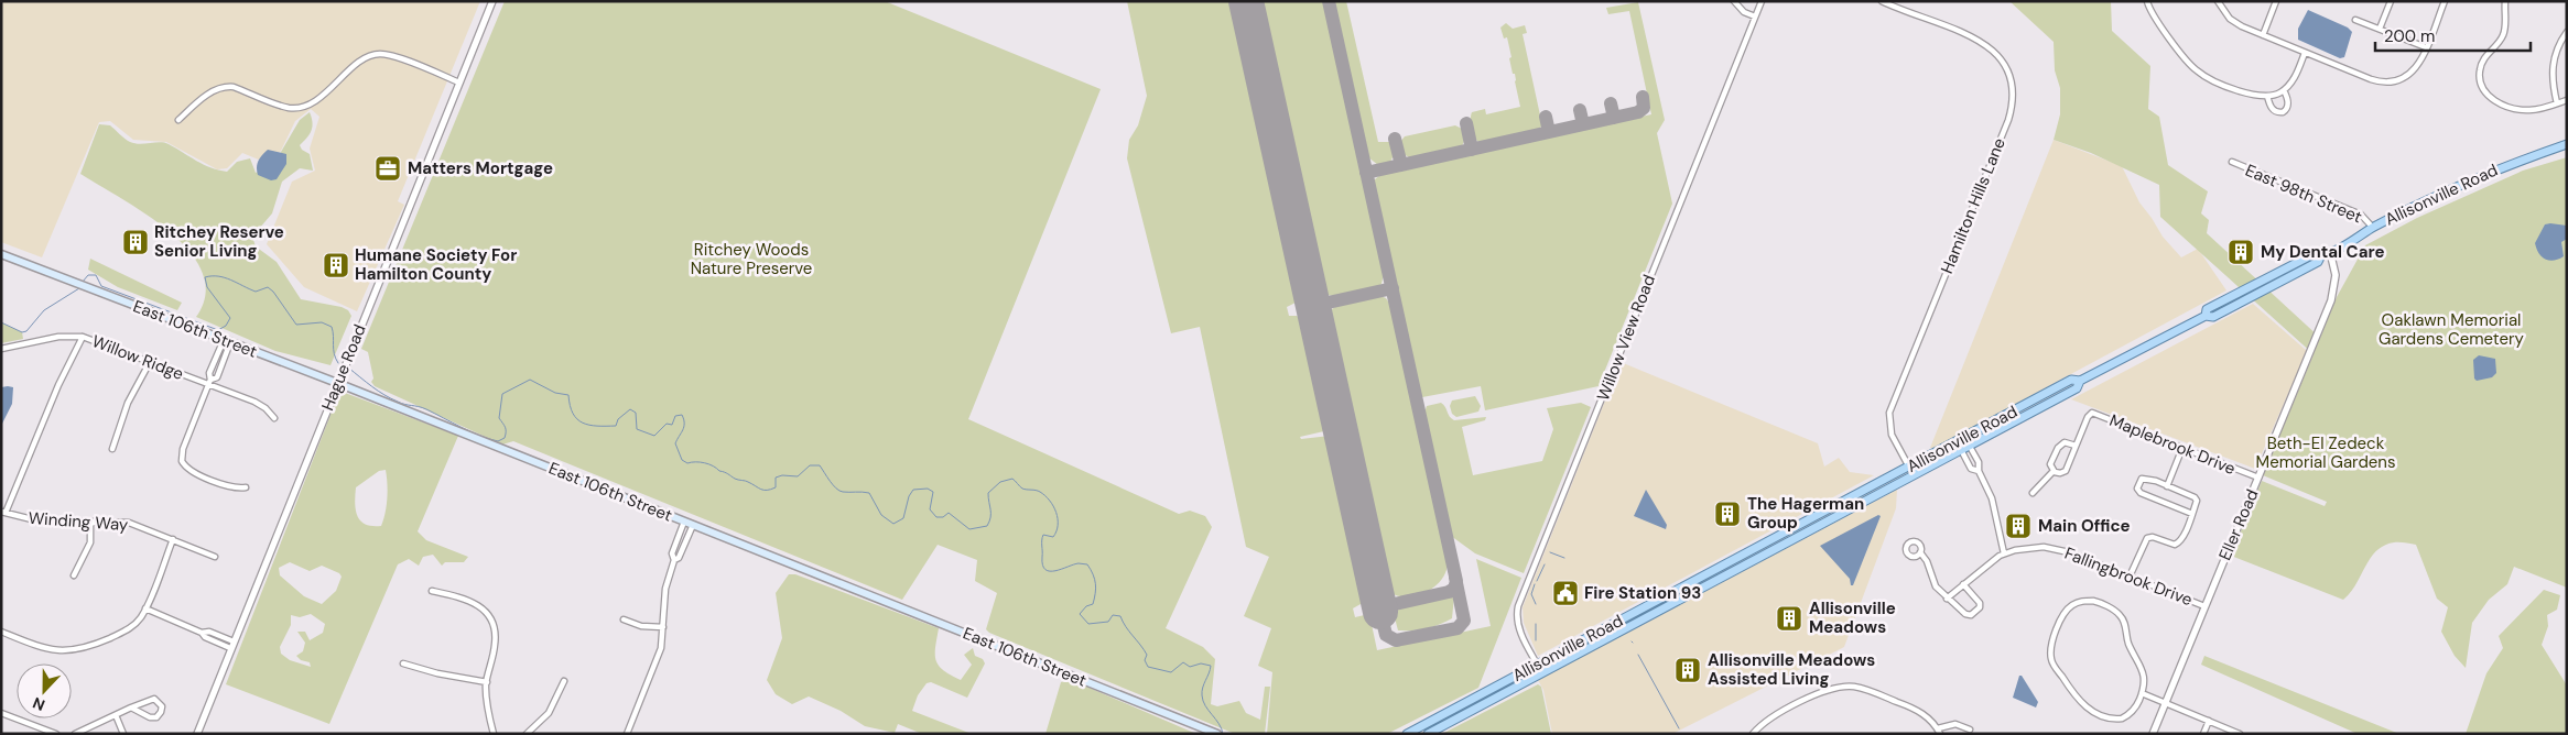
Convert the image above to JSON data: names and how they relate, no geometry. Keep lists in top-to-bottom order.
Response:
{
  "streets": {
    "main road": ["Allisonville Road", "East 106th Street"],
    "street": [
      "East 98th Street",
      "Hamilton Hills Lane",
      "Willow View Road",
      "Willow Ridge",
      "Hague Road",
      "Maplebrook Drive",
      "Winding Way",
      "Eller Road",
      "Fallingbrook Drive"
    ]
  },
  "crossings": [
    ["East 98th Street", "Allisonville Road"],
    ["Allisonville Road", "Hamilton Hills Lane"],
    ["Allisonville Road", "Willow View Road"],
    ["Allisonville Road", "Eller Road"],
    ["East 106th Street", "Hague Road"],
    ["Maplebrook Drive", "Eller Road"],
    ["Eller Road", "Fallingbrook Drive"]
  ],
  "parks": ["Ritchey Woods Nature Preserve", "Oaklawn Memorial Gardens Cemetery", "Beth-El Zedeck Memorial Gardens"],
  "places": {
    "office": ["Matters Mortgage"],
    "building": [
      "Ritchey Reserve Senior Living",
      "My Dental Care",
      "Humane Society For Hamilton County",
      "The Hagerman Group",
      "Main Office",
      "Allisonville Meadows",
      "Allisonville Meadows Assisted Living"
    ],
    "public building": ["Fire Station 93"]
  },
  "scale_bar": "200 m",
  "north": "bottom"
}
